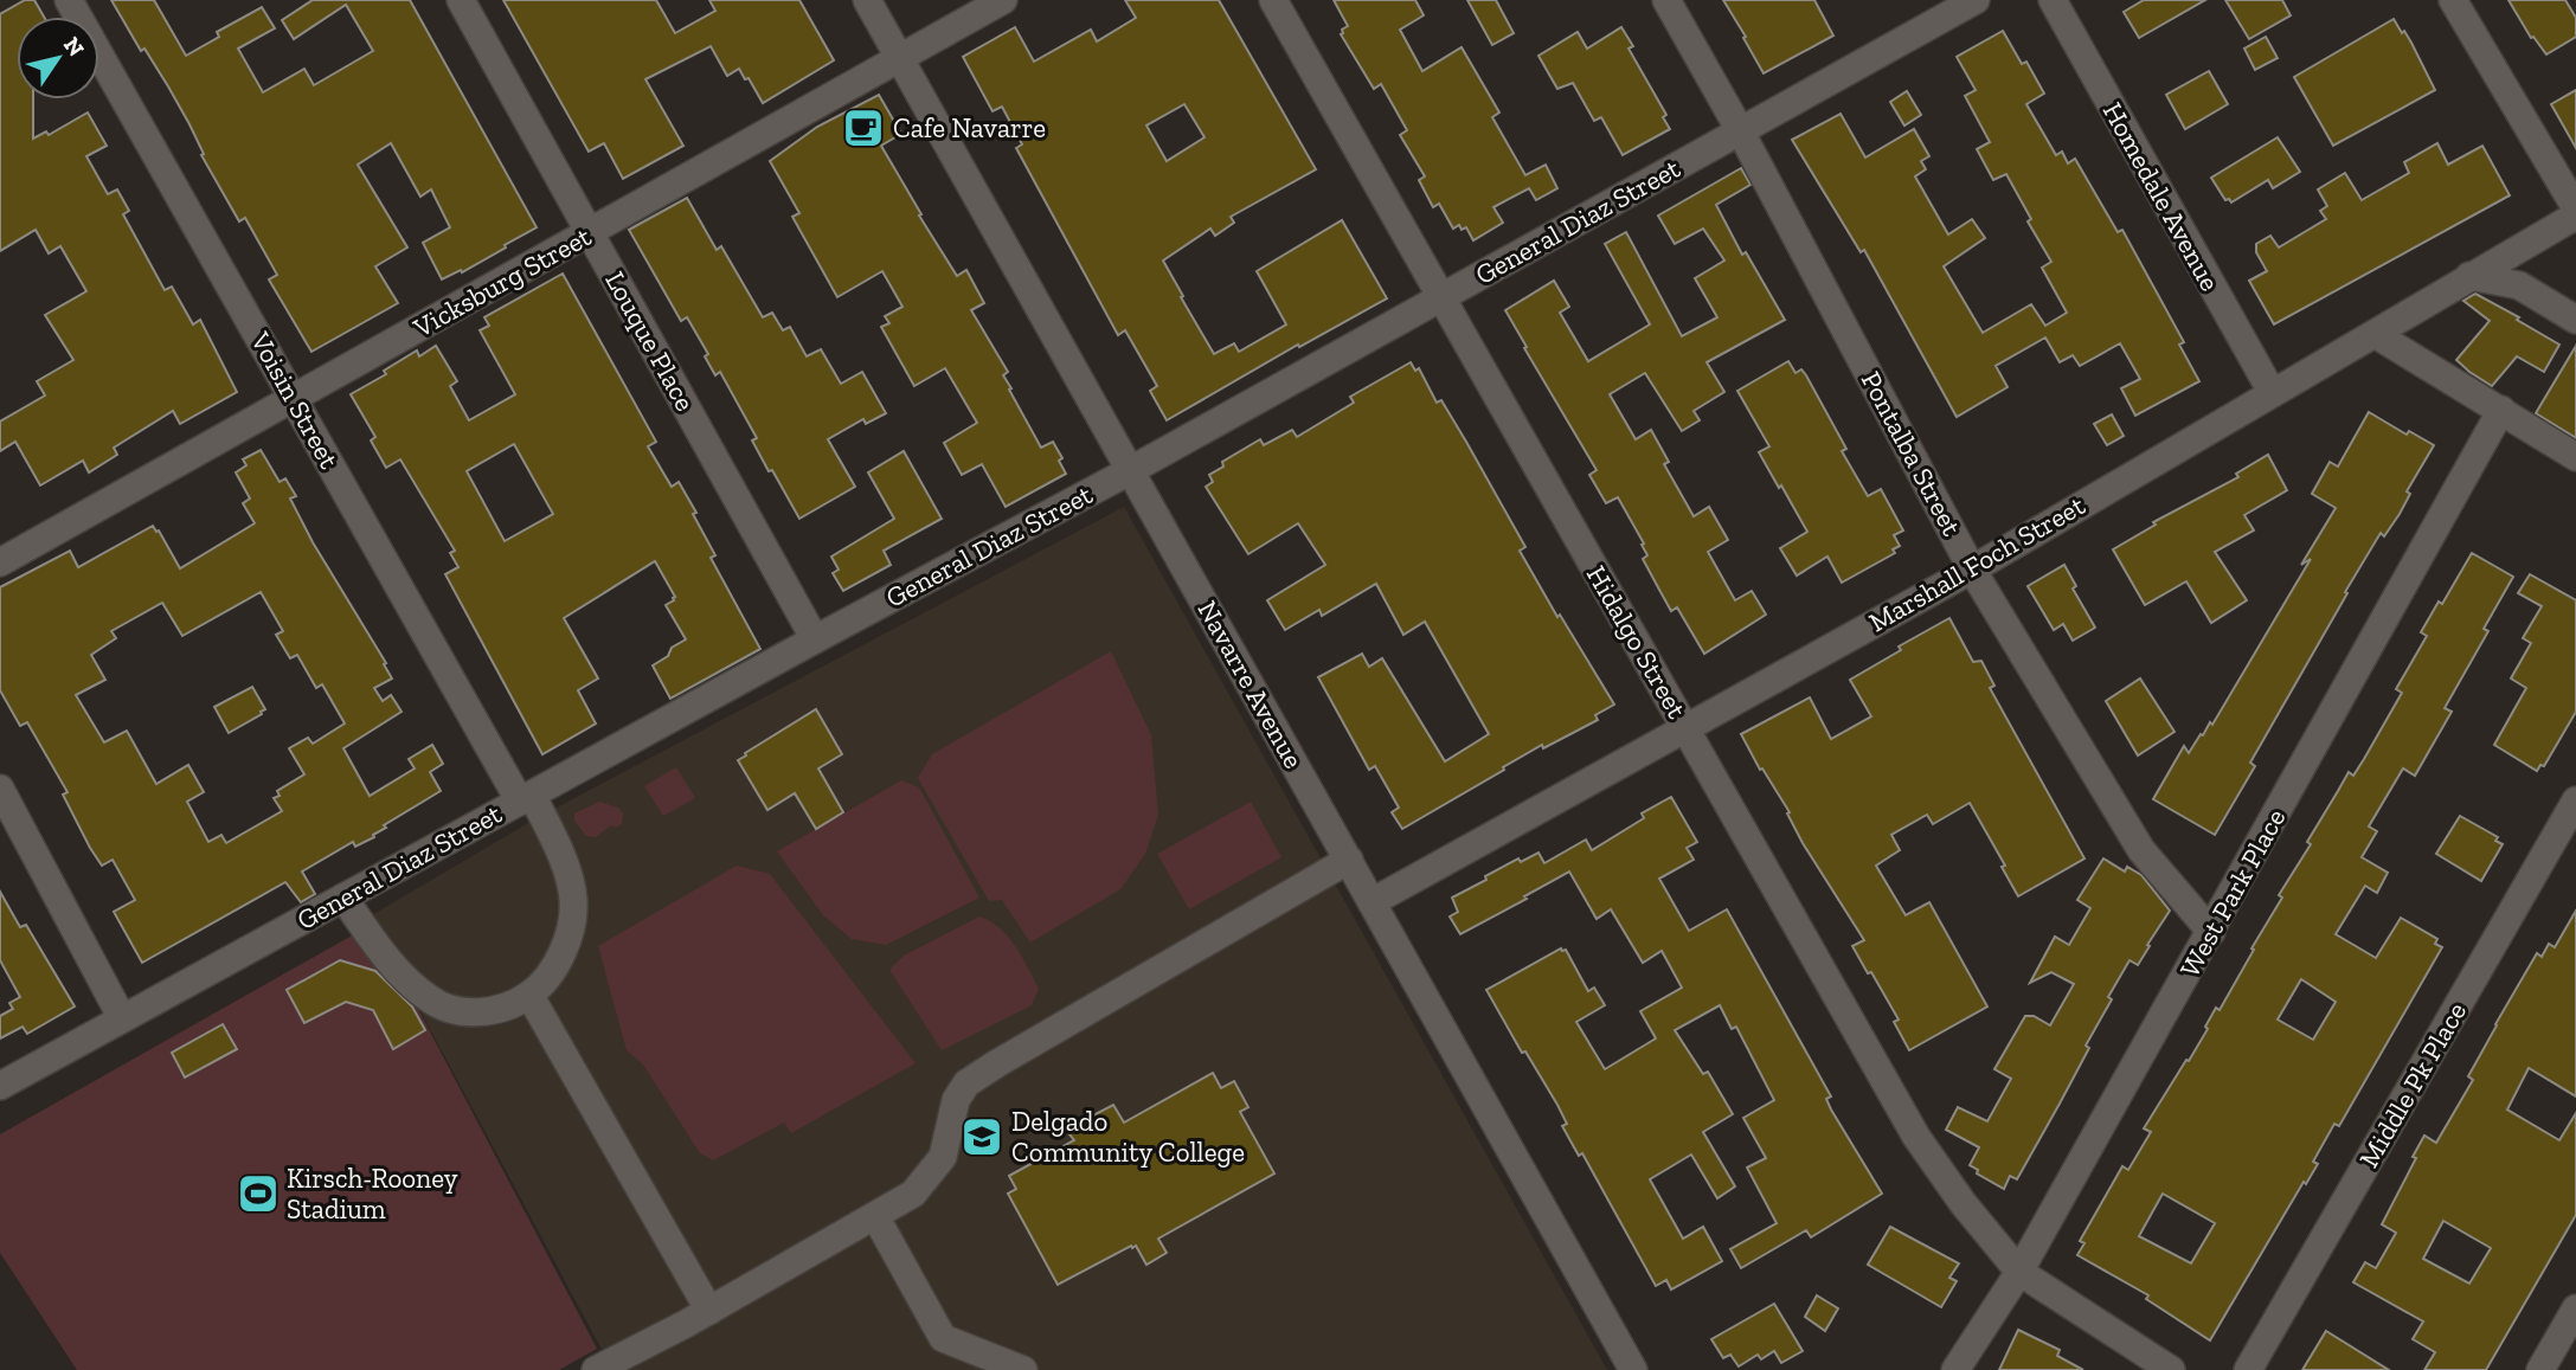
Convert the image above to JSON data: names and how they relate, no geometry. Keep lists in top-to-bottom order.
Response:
{
  "streets": {
    "street": [
      "Homedale Avenue",
      "General Diaz Street",
      "Vicksburg Street",
      "Louque Place",
      "Voisin Street",
      "Pontalba Street",
      "Marshall Foch Street",
      "Hidalgo Street",
      "Navarre Avenue",
      "West Park Place",
      "Middle Pk Place"
    ]
  },
  "crossings": [
    ["Homedale Avenue", "Marshall Foch Street"],
    ["General Diaz Street", "Louque Place"],
    ["General Diaz Street", "Voisin Street"],
    ["General Diaz Street", "Pontalba Street"],
    ["General Diaz Street", "Hidalgo Street"],
    ["General Diaz Street", "Navarre Avenue"],
    ["Vicksburg Street", "Louque Place"],
    ["Vicksburg Street", "Voisin Street"],
    ["Vicksburg Street", "Navarre Avenue"],
    ["Pontalba Street", "Marshall Foch Street"],
    ["Pontalba Street", "West Park Place"],
    ["Marshall Foch Street", "Hidalgo Street"],
    ["Marshall Foch Street", "Navarre Avenue"],
    ["Hidalgo Street", "West Park Place"]
  ],
  "places": {
    "cafe": ["Cafe Navarre"],
    "school or university": ["Delgado Community College"],
    "sports": ["Kirsch-Rooney Stadium"]
  },
  "north": "top right"
}
